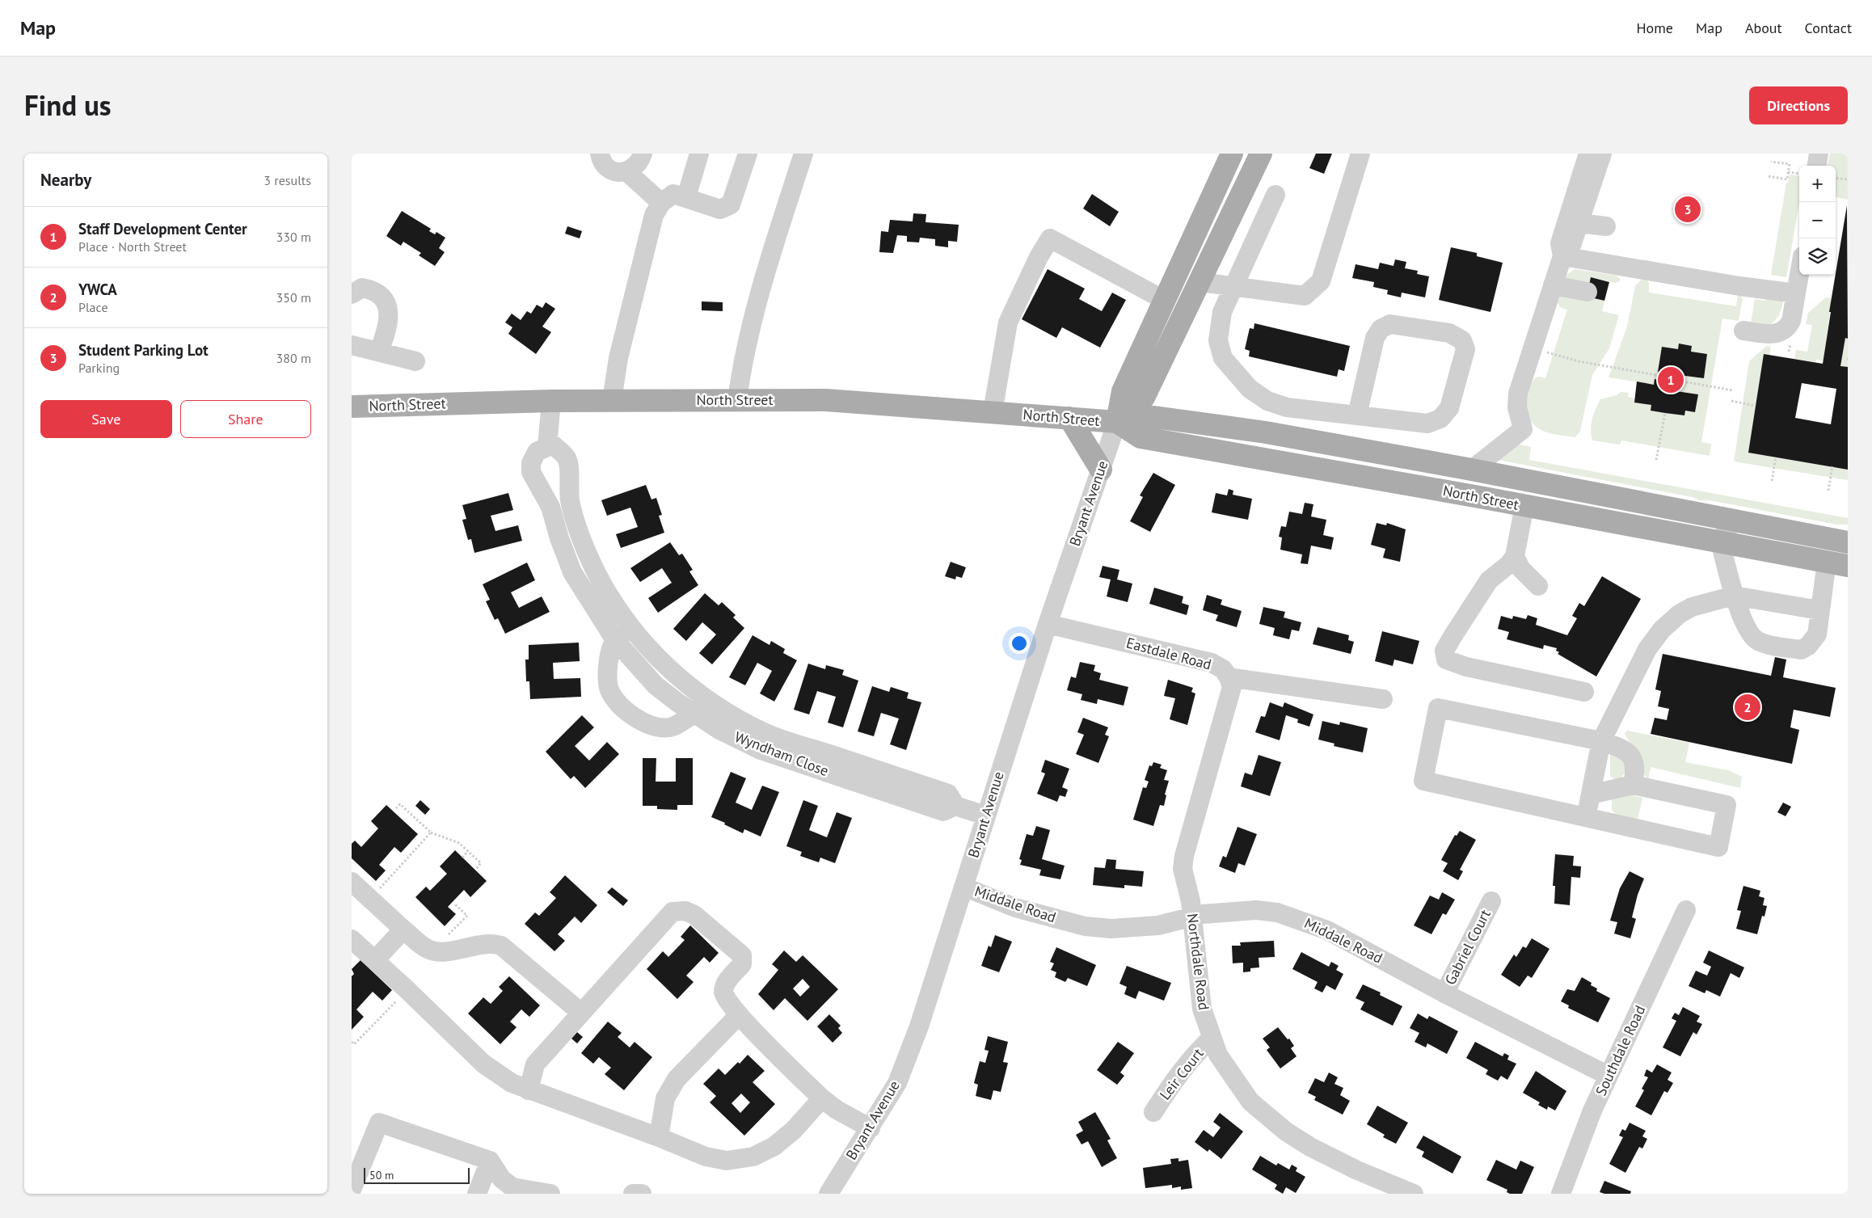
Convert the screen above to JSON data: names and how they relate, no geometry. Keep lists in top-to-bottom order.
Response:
{
  "streets": {
    "main road": ["North Street", "Bryant Avenue"],
    "street": [
      "Eastdale Road",
      "Wyndham Close",
      "Middale Road",
      "Gabriel Court",
      "Northdale Road",
      "Southdale Road",
      "Leir Court"
    ]
  },
  "crossings": [
    ["North Street", "Bryant Avenue"],
    ["Bryant Avenue", "Eastdale Road"],
    ["Bryant Avenue", "Wyndham Close"],
    ["Bryant Avenue", "Middale Road"],
    ["Eastdale Road", "Northdale Road"],
    ["Middale Road", "Gabriel Court"],
    ["Middale Road", "Northdale Road"],
    ["Middale Road", "Southdale Road"],
    ["Northdale Road", "Leir Court"]
  ],
  "scale_bar": "50 m",
  "page": {
    "header": "Map",
    "nav": [
      "Home",
      "Map",
      "About",
      "Contact"
    ],
    "title": "Find us",
    "buttons": [
      "Directions",
      ["Save", "Share"]
    ],
    "heading": ["Nearby", "3 results"],
    "map_buttons": ["+", "−"],
    "pins": ["3", "1", "2"],
    "list": [
      {
        "mark": "1",
        "name": "Staff Development Center",
        "note": "Place · North Street",
        "value": "330 m"
      },
      {
        "mark": "2",
        "name": "YWCA",
        "note": "Place",
        "value": "350 m"
      },
      {
        "mark": "3",
        "name": "Student Parking Lot",
        "note": "Parking",
        "value": "380 m"
      }
    ],
    "scale": "50 m"
  }
}
